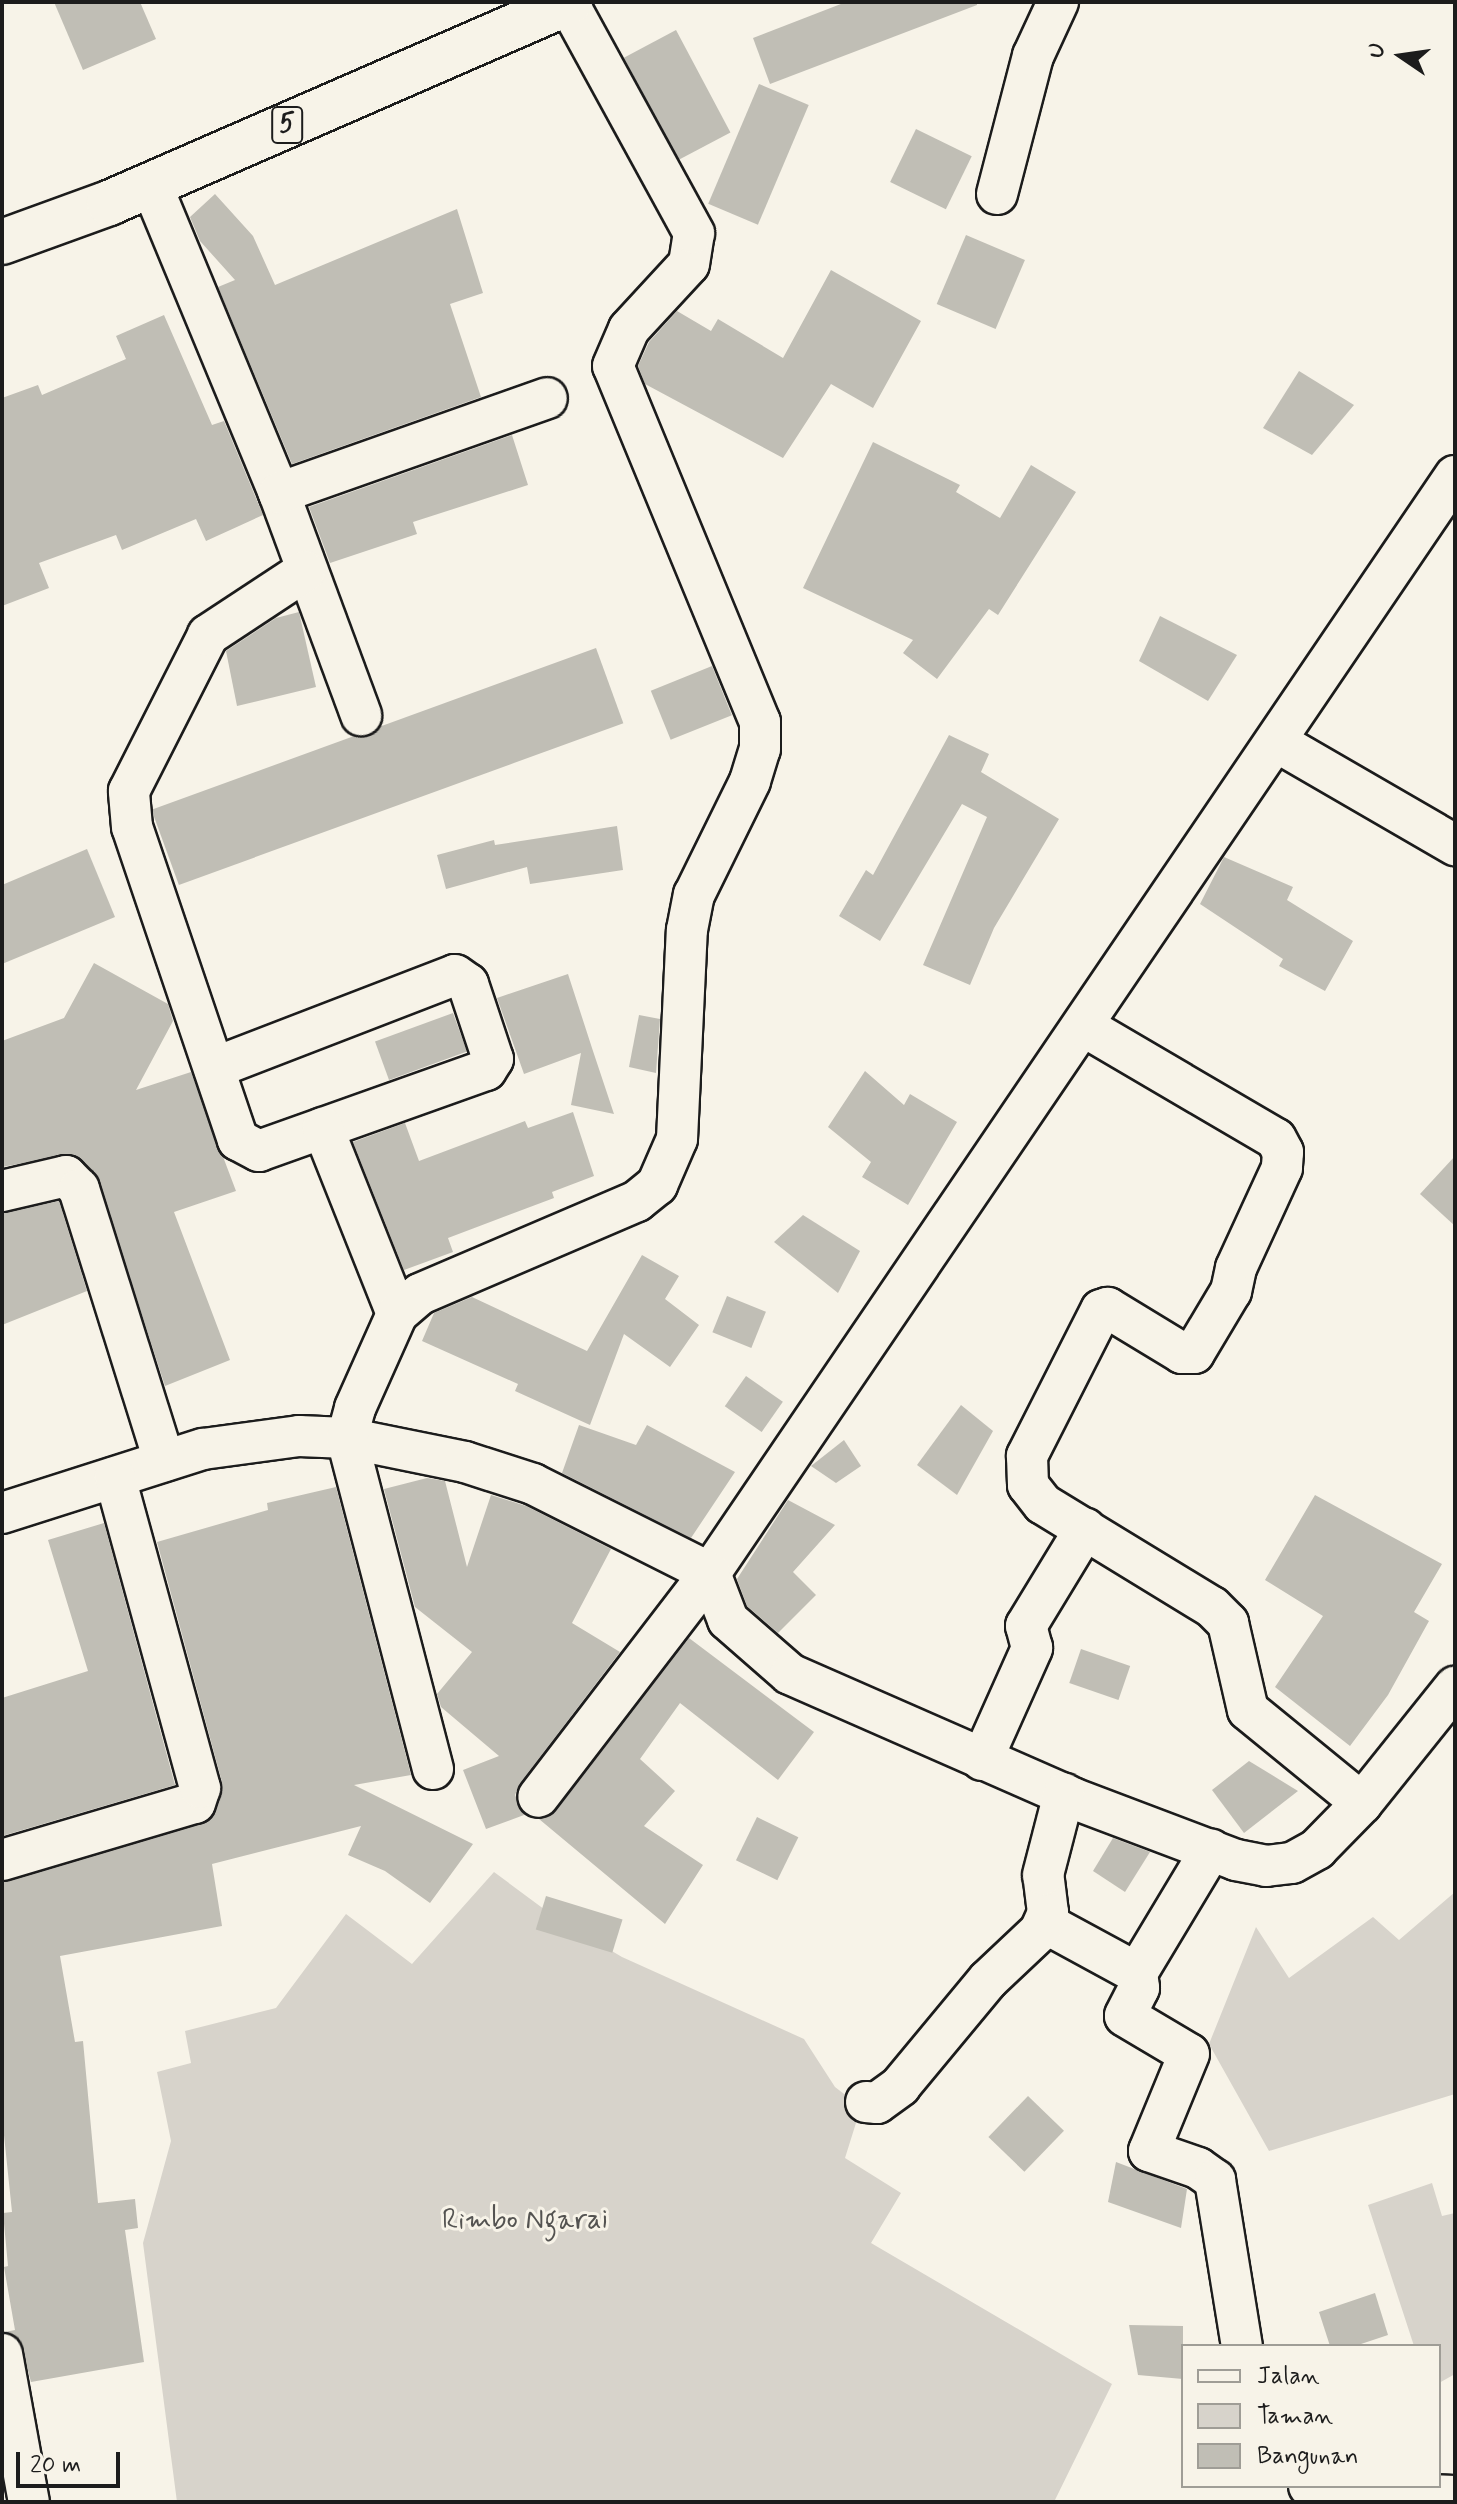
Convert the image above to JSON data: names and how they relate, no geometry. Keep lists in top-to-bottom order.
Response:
{
  "streets": {
    "highway": ["5"]
  },
  "parks": ["Rimbo Ngarai"],
  "legend": ["Jalan", "Taman", "Bangunan"],
  "scale_bar": "20 m",
  "north": "left"
}
